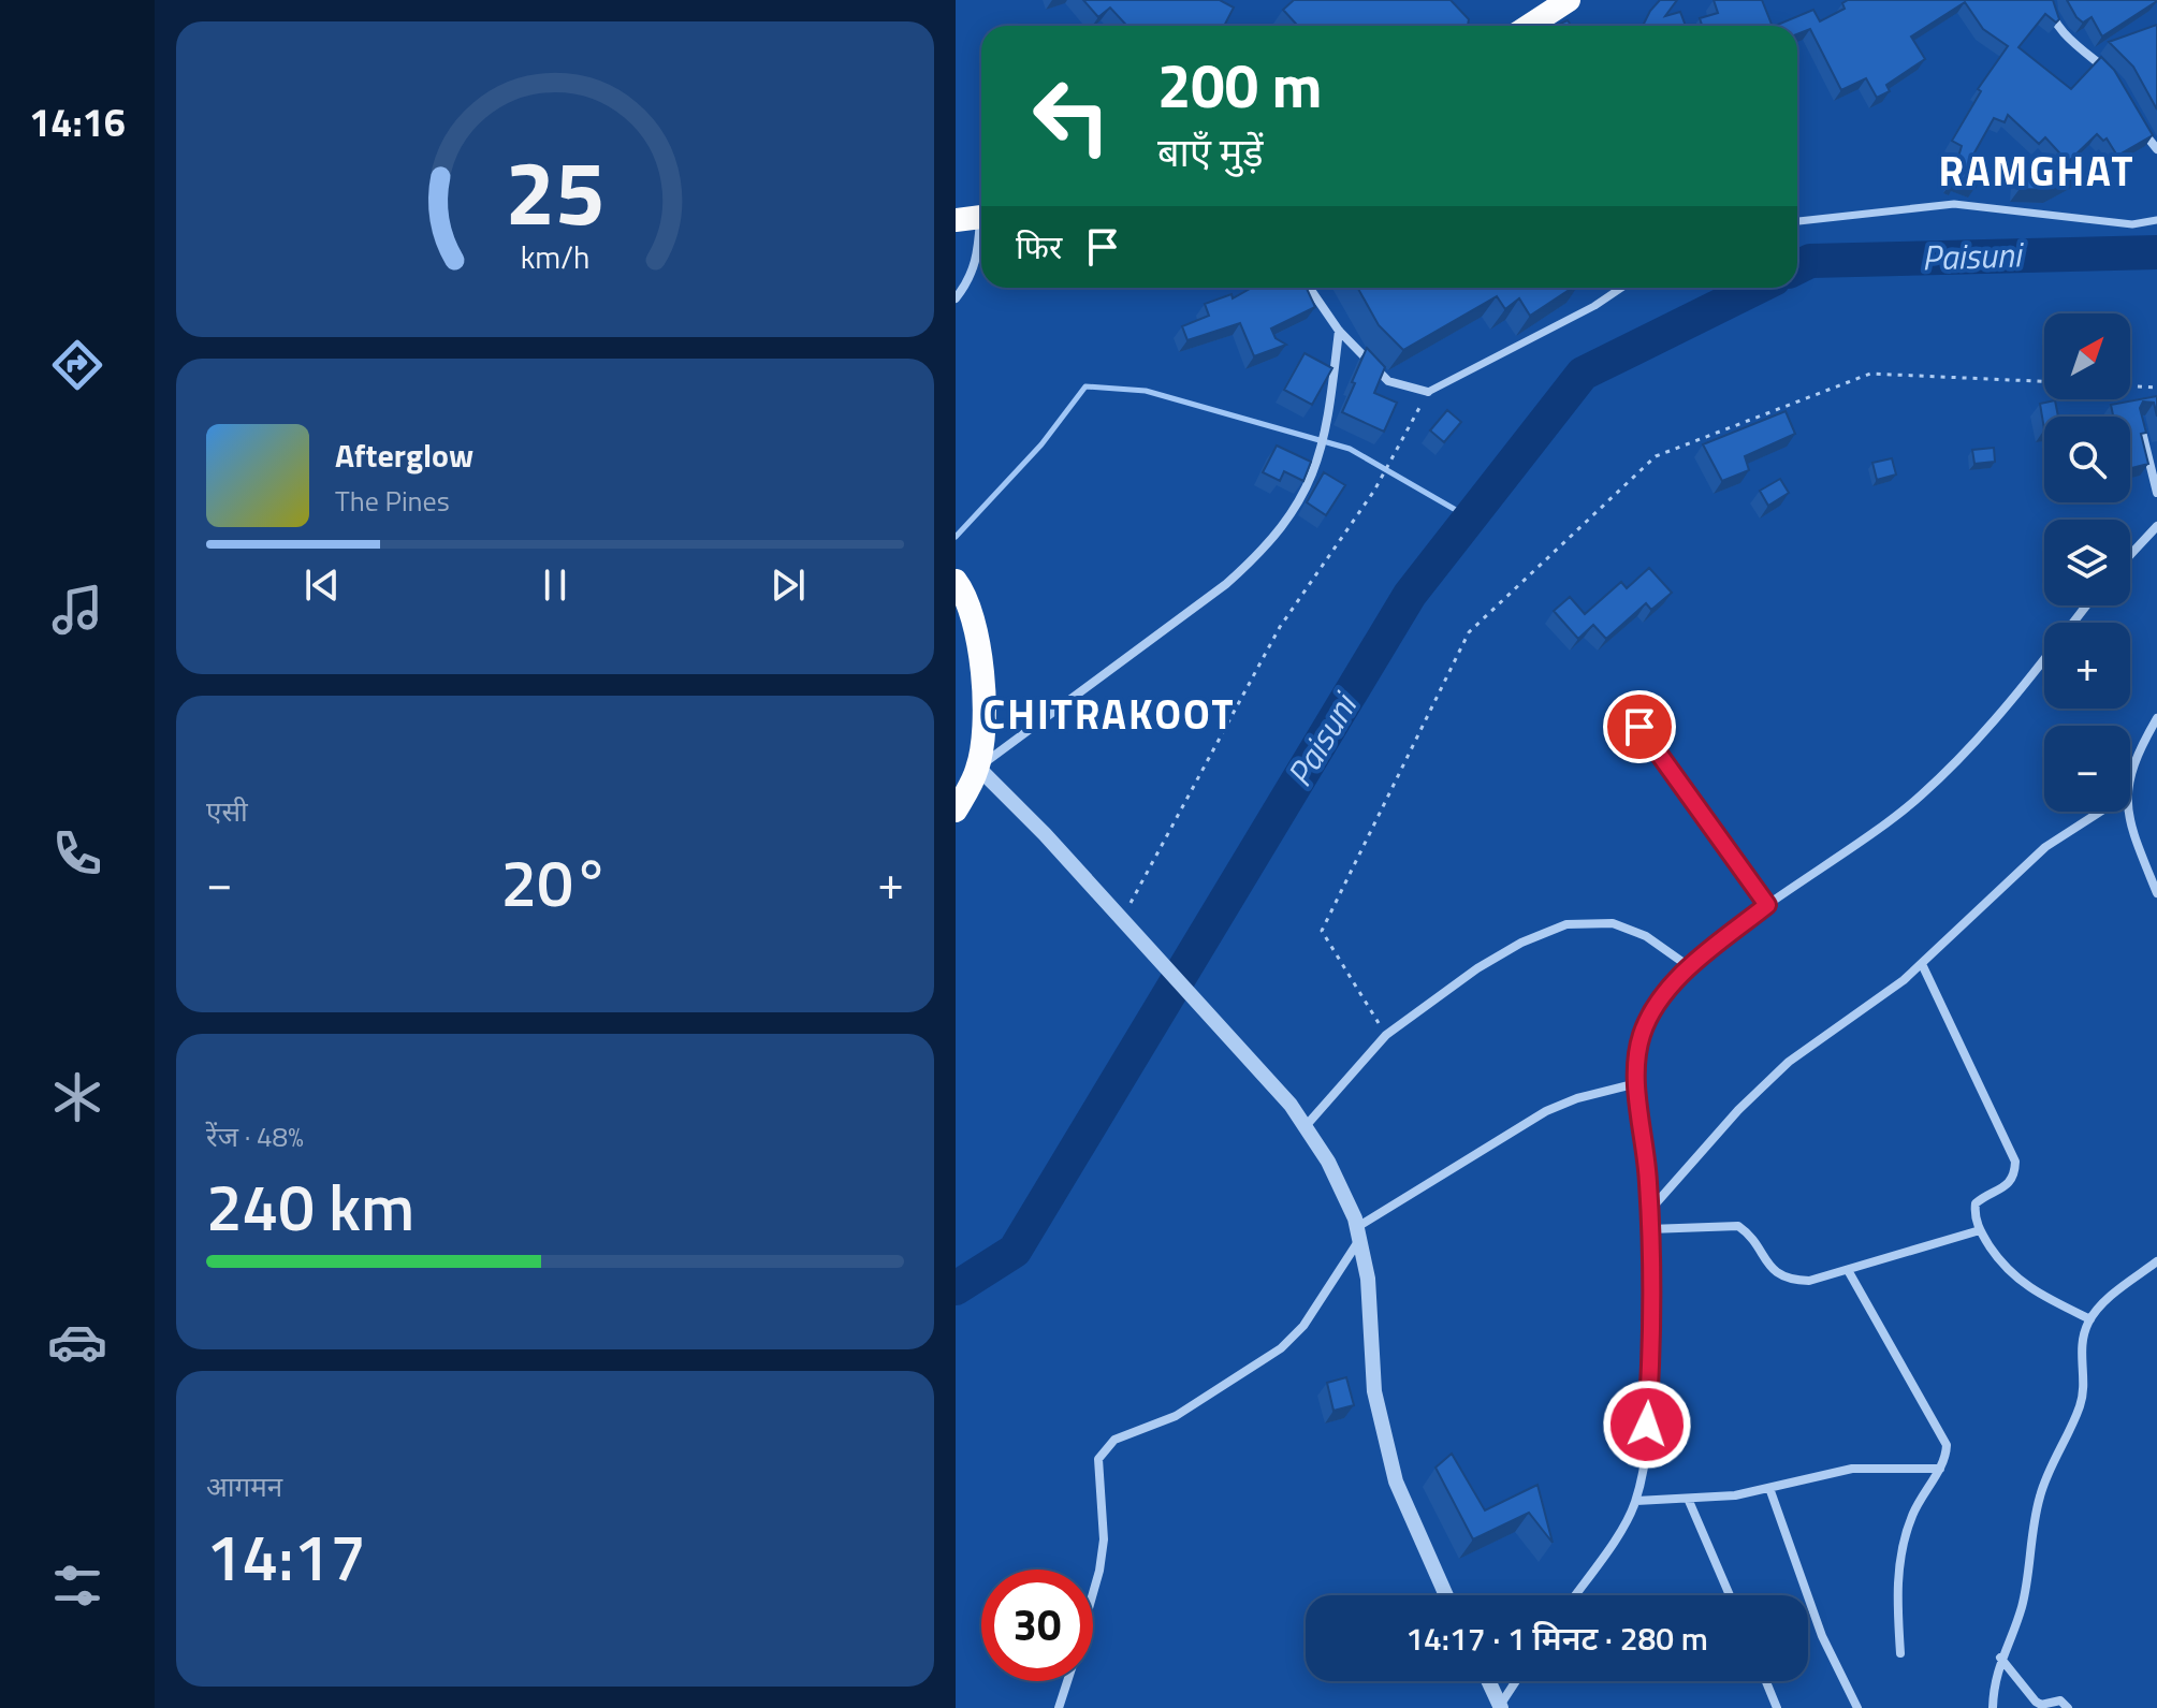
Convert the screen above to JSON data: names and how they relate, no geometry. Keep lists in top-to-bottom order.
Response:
{
  "districts": ["RAMGHAT", "CHITRAKOOT"],
  "water": ["Paisuni"],
  "north": "top right",
  "page": {
    "tabs": "14:16",
    "turn": ["200 m", "बाएँ मुड़ें"],
    "then": "फिर",
    "map_buttons": ["+", "−"],
    "song": ["Afterglow", "The Pines"],
    "tile": [
      "एसी",
      ["रेंज · 48%", "240 km"],
      ["आगमन", "14:17"]
    ],
    "heat": ["−", "20°", "+"],
    "limit": "30",
    "trip": "14:17 · 1 मिनट · 280 m",
    "gauge": ["25", "km/h"]
  }
}
